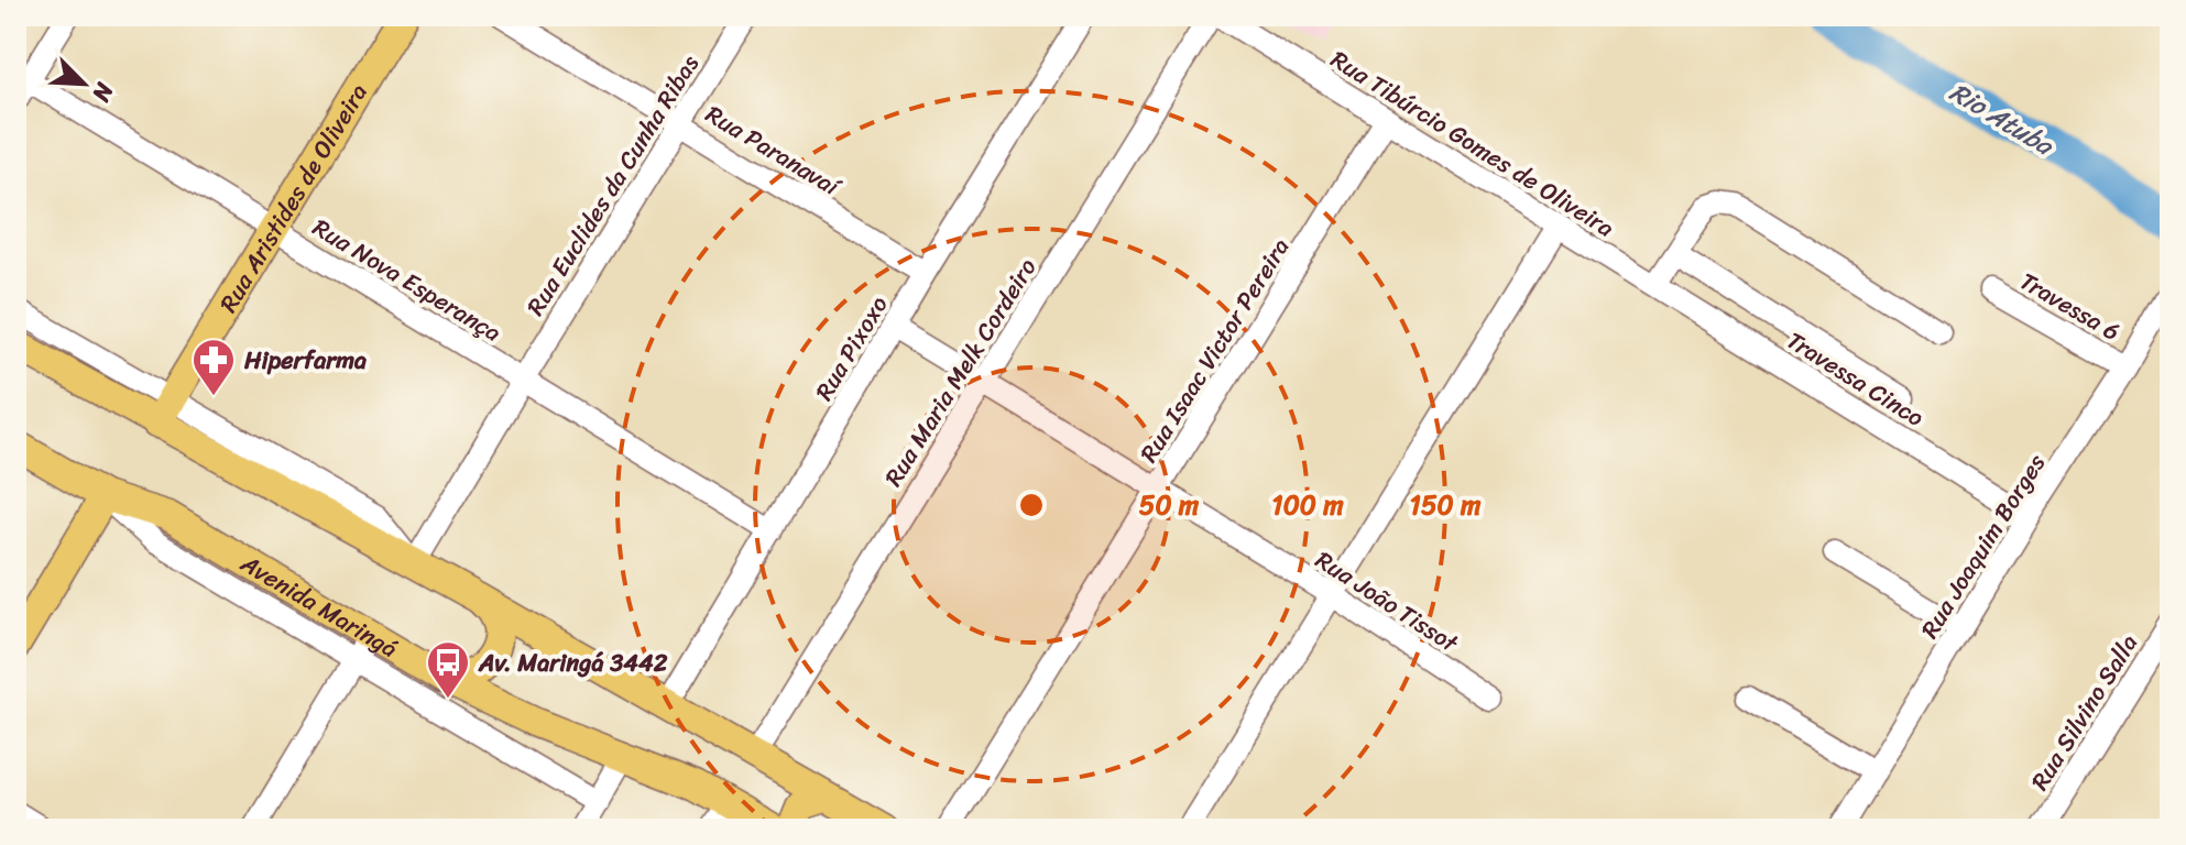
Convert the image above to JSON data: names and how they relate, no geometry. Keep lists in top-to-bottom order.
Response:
{
  "streets": {
    "main road": ["Rua Aristides de Oliveira", "Avenida Maringá"],
    "street": [
      "Rua Tibúrcio Gomes de Oliveira",
      "Rua Paranavaí",
      "Rua Euclides da Cunha Ribas",
      "Rua Nova Esperança",
      "Travessa 6",
      "Rua Pixoxo",
      "Rua Isaac Victor Pereira",
      "Rua Maria Melk Cordeiro",
      "Travessa Cinco",
      "Rua Joaquim Borges",
      "Rua João Tissot",
      "Rua Silvino Salla"
    ]
  },
  "crossings": [
    ["Rua Tibúrcio Gomes de Oliveira", "Rua Isaac Victor Pereira"],
    ["Rua Tibúrcio Gomes de Oliveira", "Travessa Cinco"],
    ["Rua Paranavaí", "Rua Euclides da Cunha Ribas"],
    ["Rua Paranavaí", "Rua Pixoxo"],
    ["Rua Euclides da Cunha Ribas", "Rua Nova Esperança"],
    ["Rua Aristides de Oliveira", "Rua Nova Esperança"],
    ["Rua Nova Esperança", "Rua Pixoxo"],
    ["Travessa 6", "Rua Joaquim Borges"],
    ["Rua Pixoxo", "Rua João Tissot"],
    ["Rua Isaac Victor Pereira", "Rua João Tissot"],
    ["Rua Maria Melk Cordeiro", "Rua João Tissot"],
    ["Travessa Cinco", "Rua Joaquim Borges"]
  ],
  "water": ["Rio Atuba"],
  "places": {
    "pharmacy": ["Hiperfarma"],
    "bus stop": ["Av. Maringá 3442"]
  },
  "north": "bottom right",
  "rings": ["50 m", "100 m", "150 m"]
}
